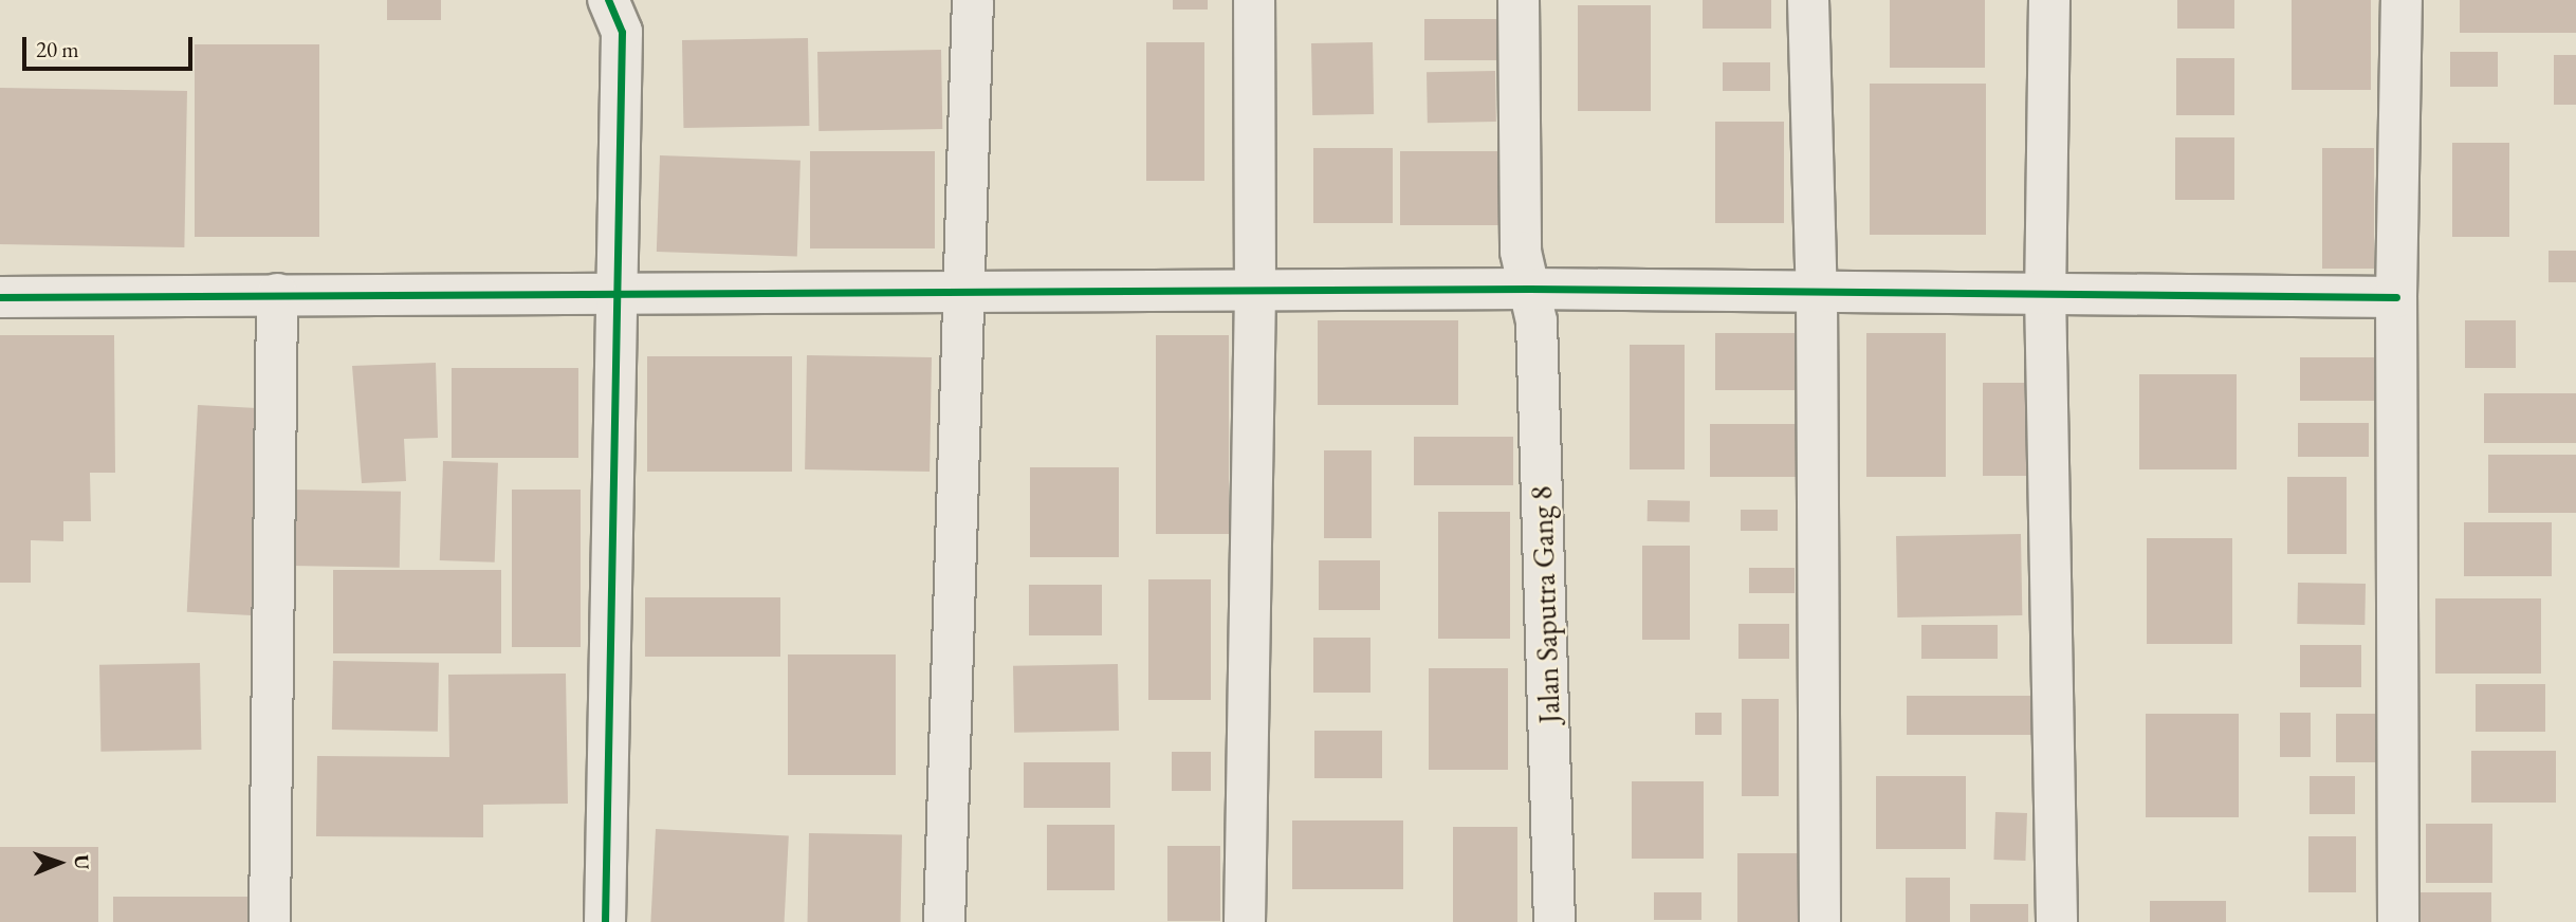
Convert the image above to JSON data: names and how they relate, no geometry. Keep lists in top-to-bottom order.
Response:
{
  "streets": {
    "street": ["Jalan Saputra Gang 8"]
  },
  "scale_bar": "20 m",
  "north": "right"
}
